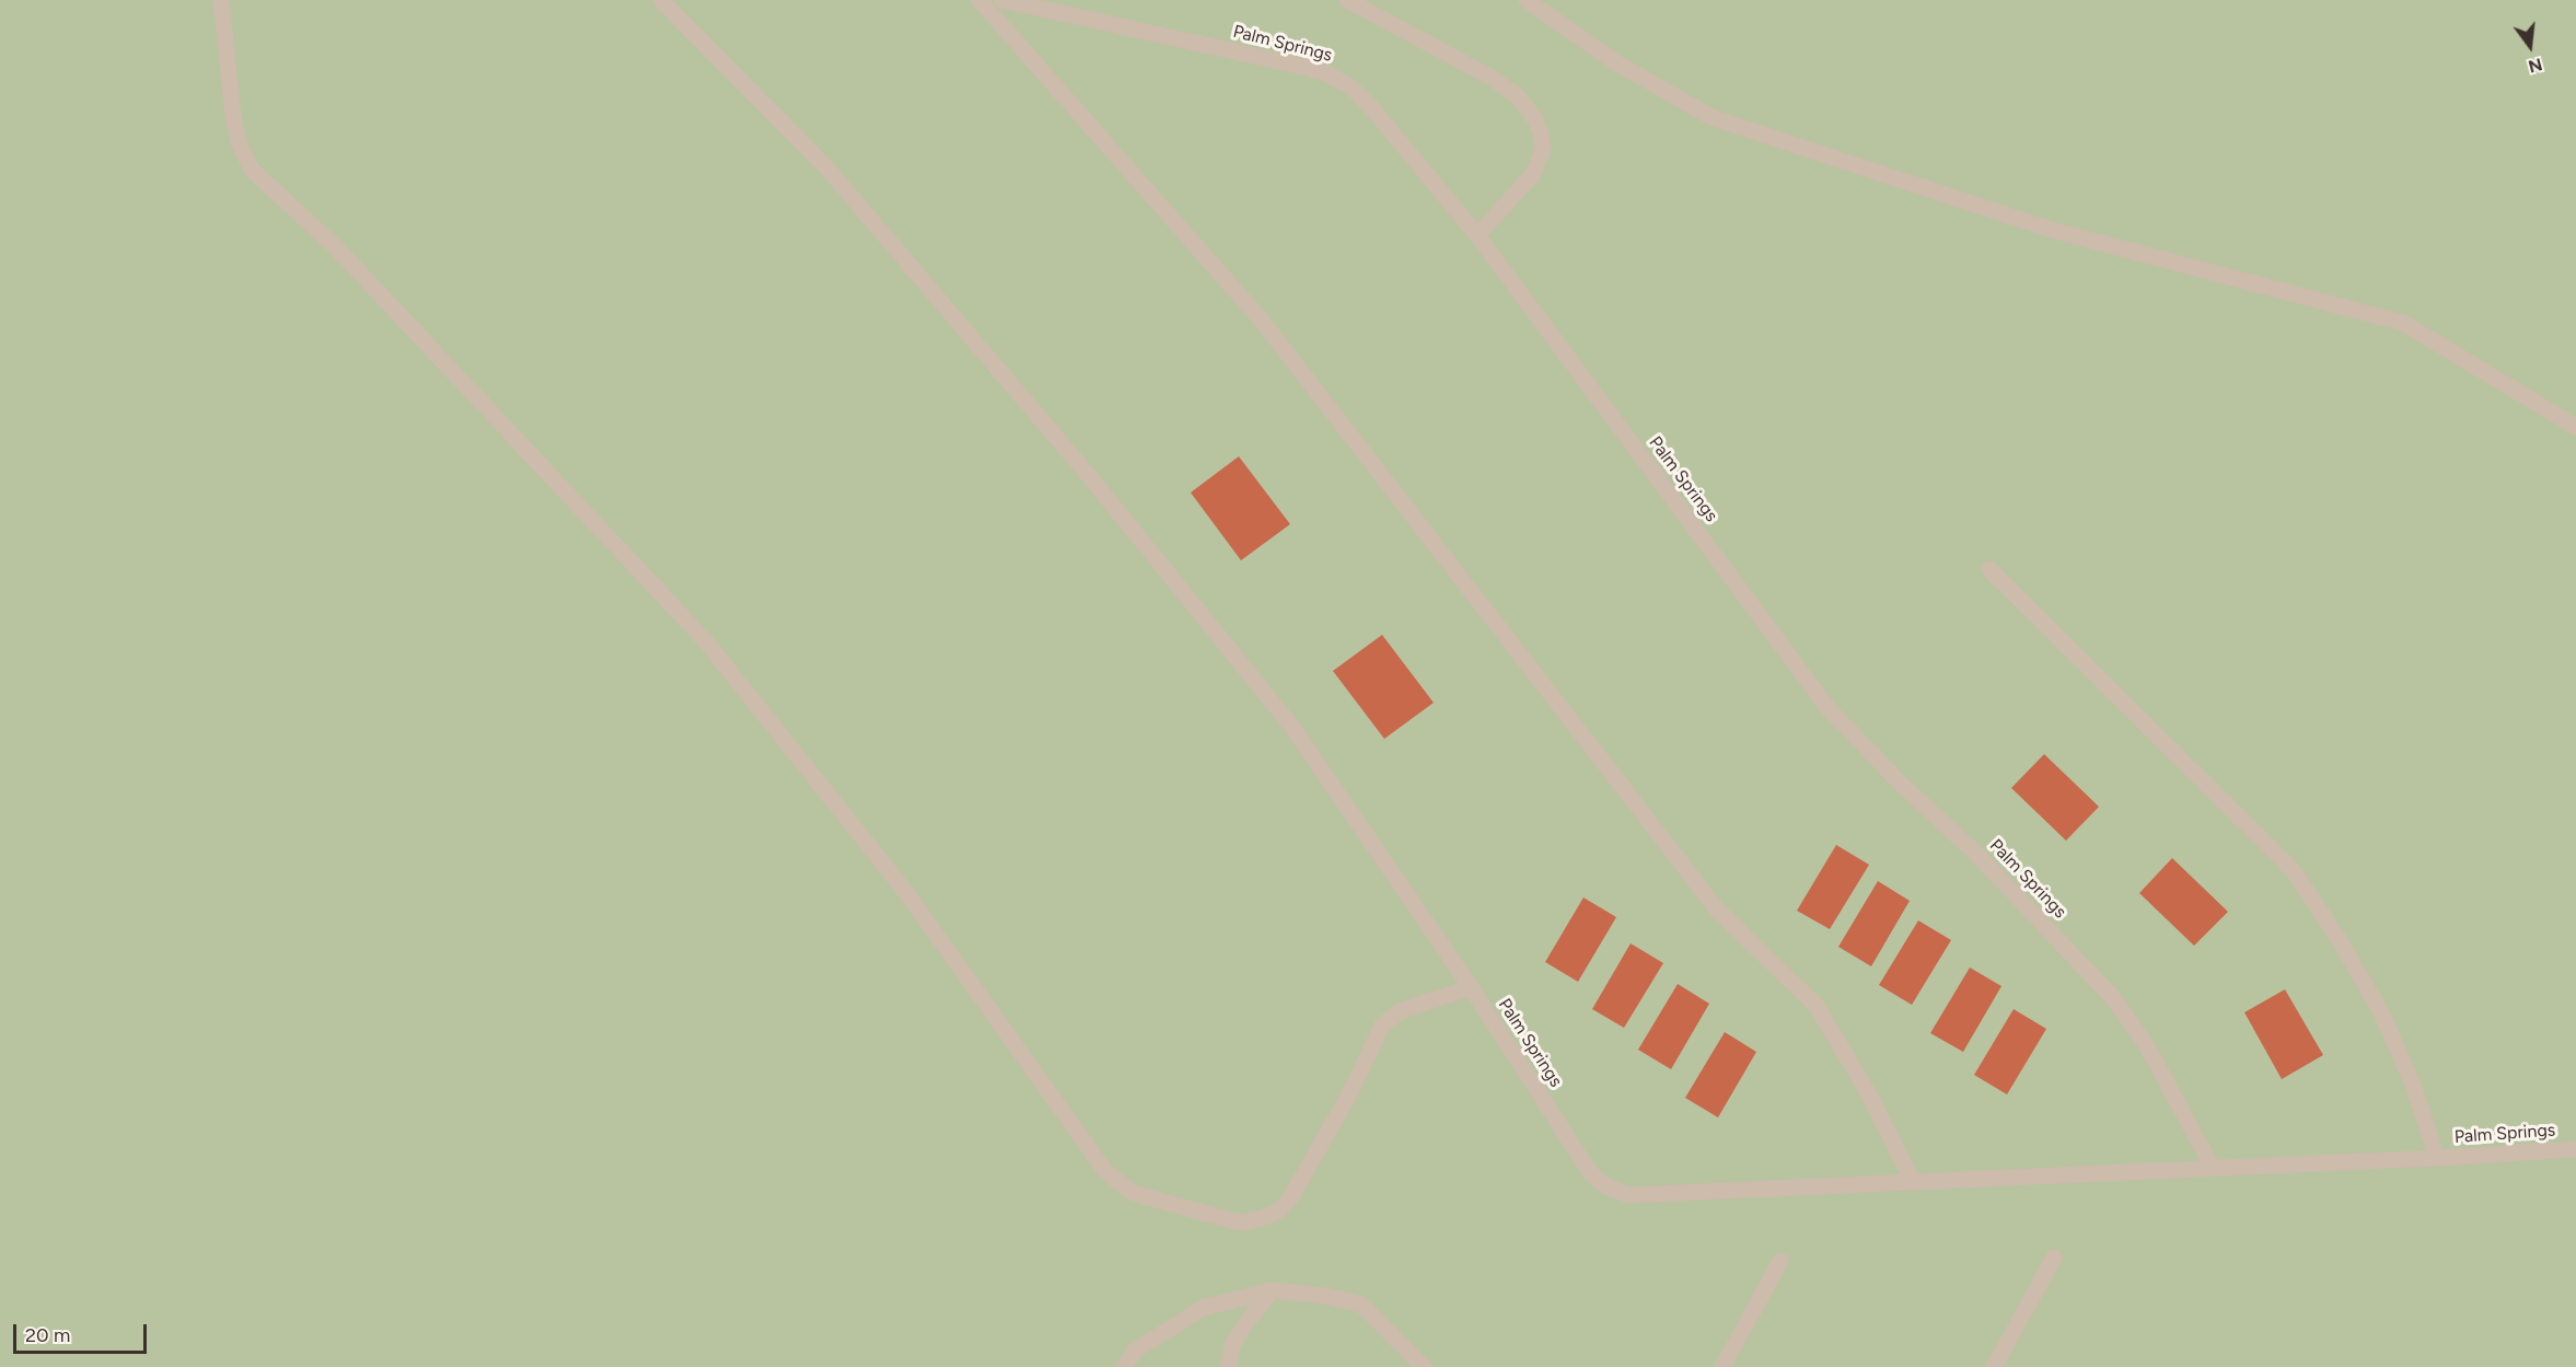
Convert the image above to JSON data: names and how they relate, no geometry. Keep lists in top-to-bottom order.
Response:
{
  "streets": {
    "street": ["Palm Springs"]
  },
  "scale_bar": "20 m",
  "north": "bottom"
}
